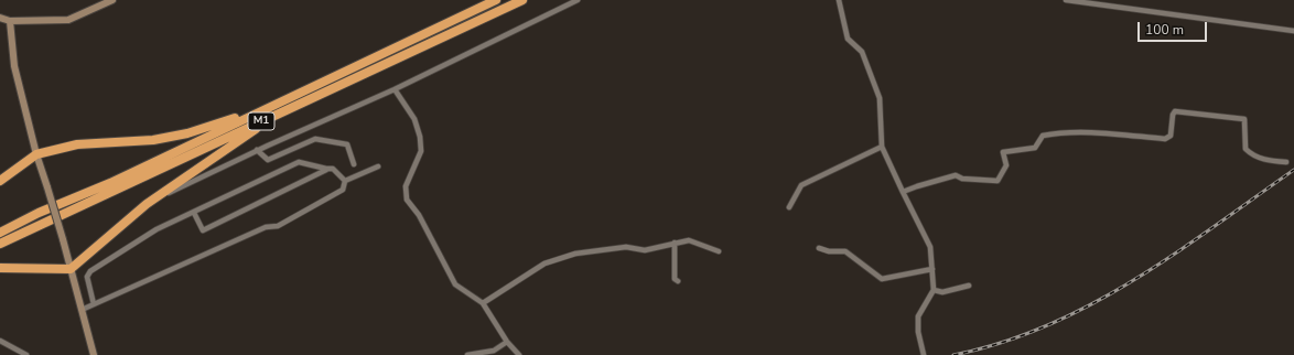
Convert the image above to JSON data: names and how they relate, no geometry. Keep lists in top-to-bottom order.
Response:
{
  "streets": {
    "highway": ["M1"]
  },
  "scale_bar": "100 m"
}
